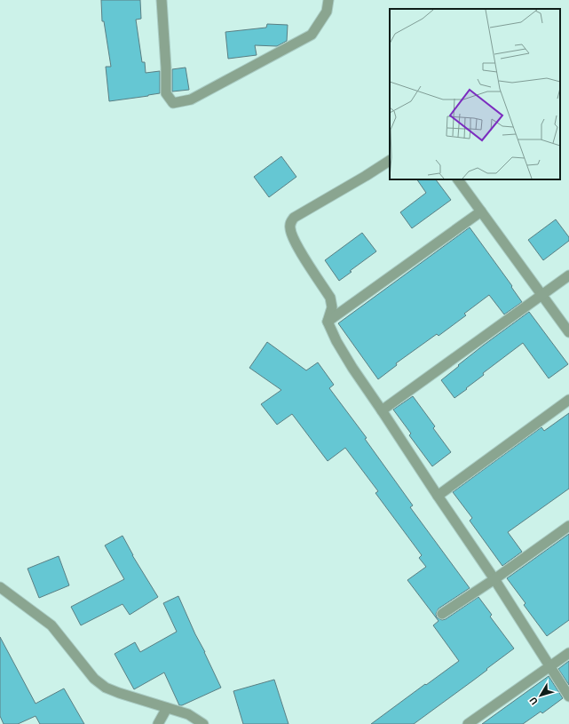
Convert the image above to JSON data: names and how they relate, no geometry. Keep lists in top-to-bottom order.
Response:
{
  "north": "bottom left"
}
